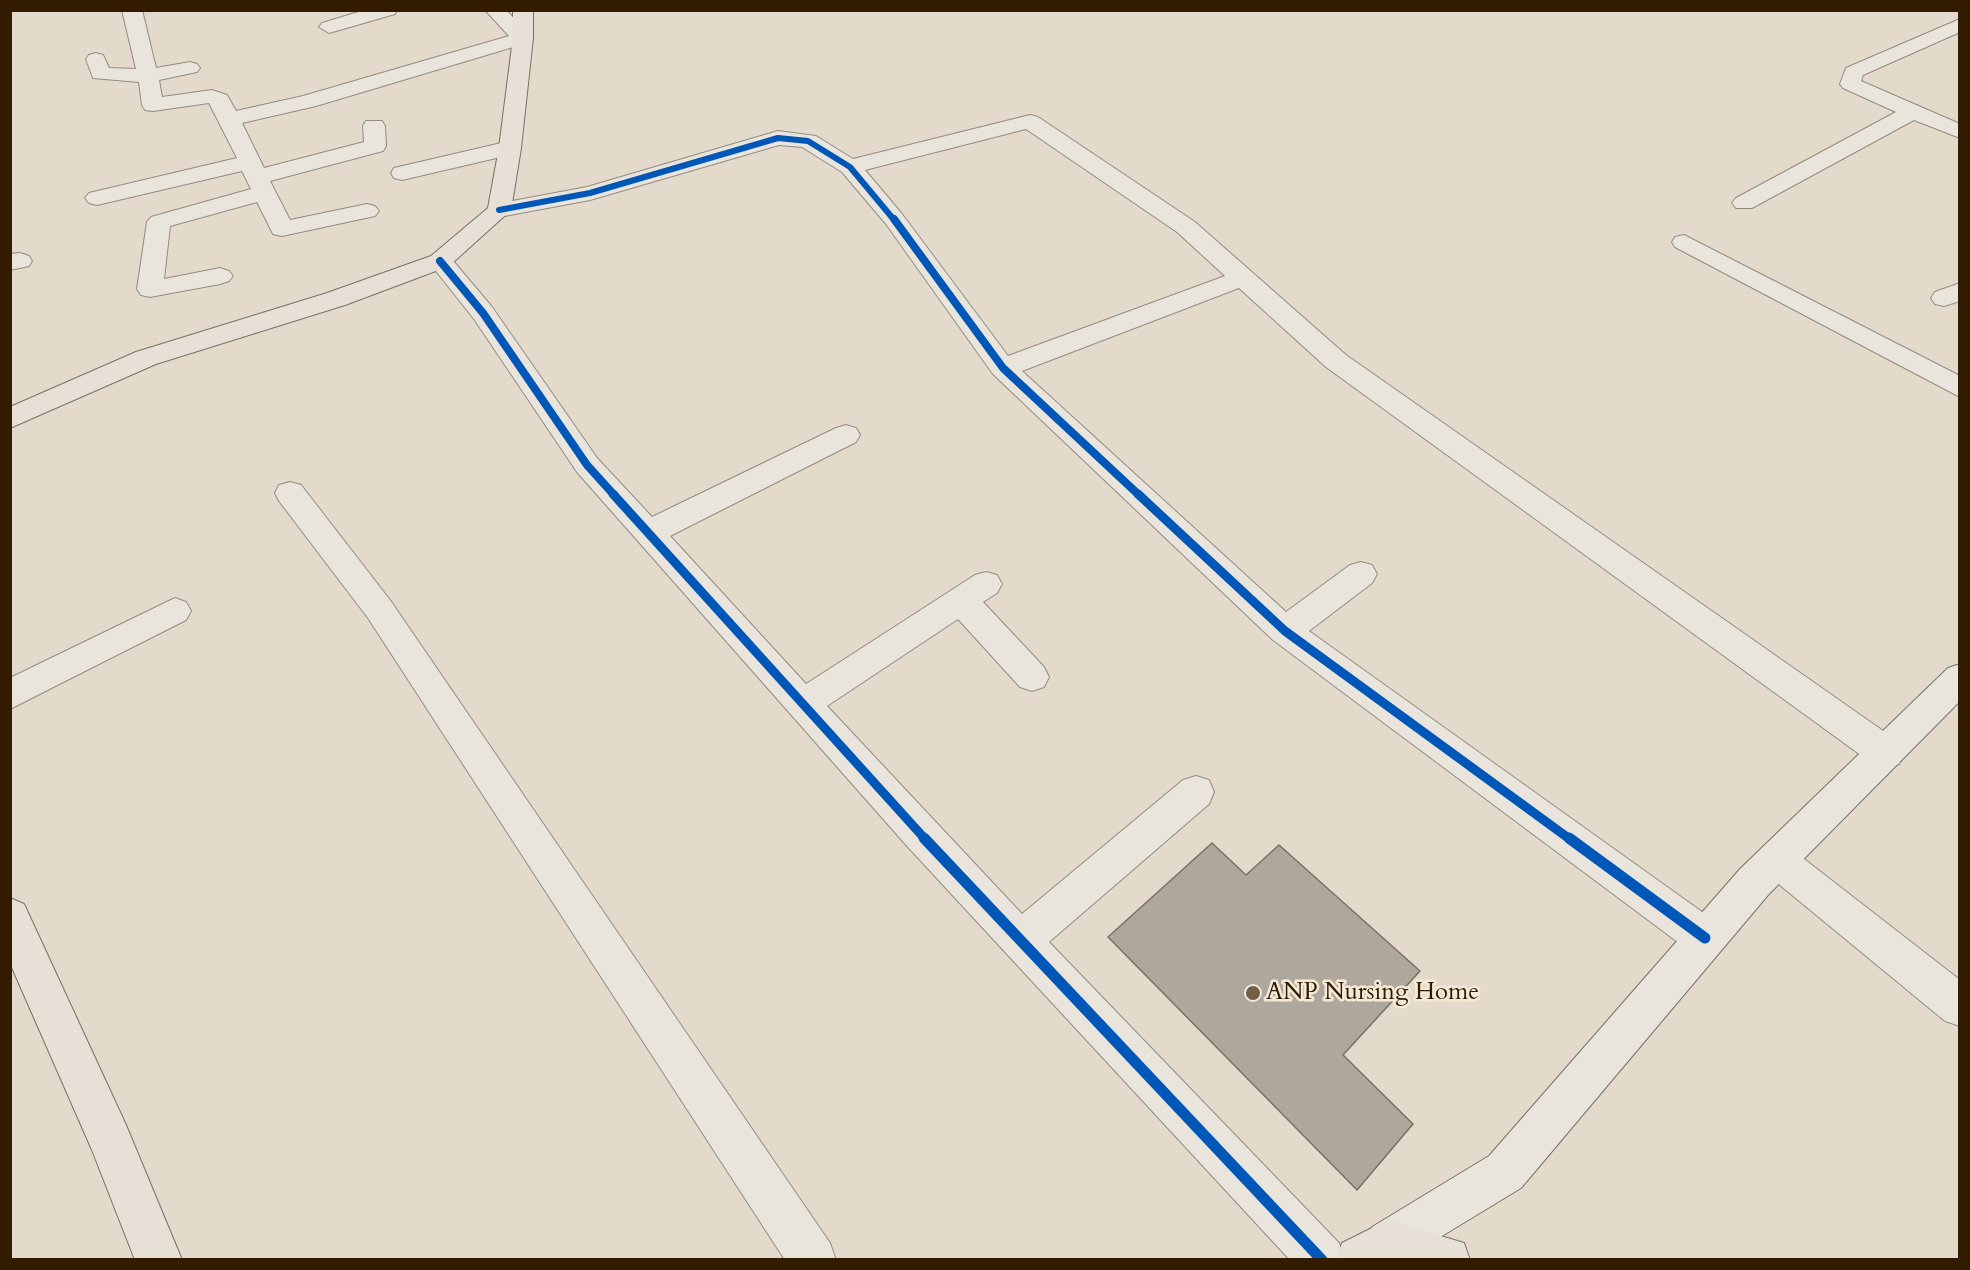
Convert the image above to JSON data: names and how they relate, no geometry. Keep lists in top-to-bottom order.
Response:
{
  "places": ["ANP Nursing Home"]
}
